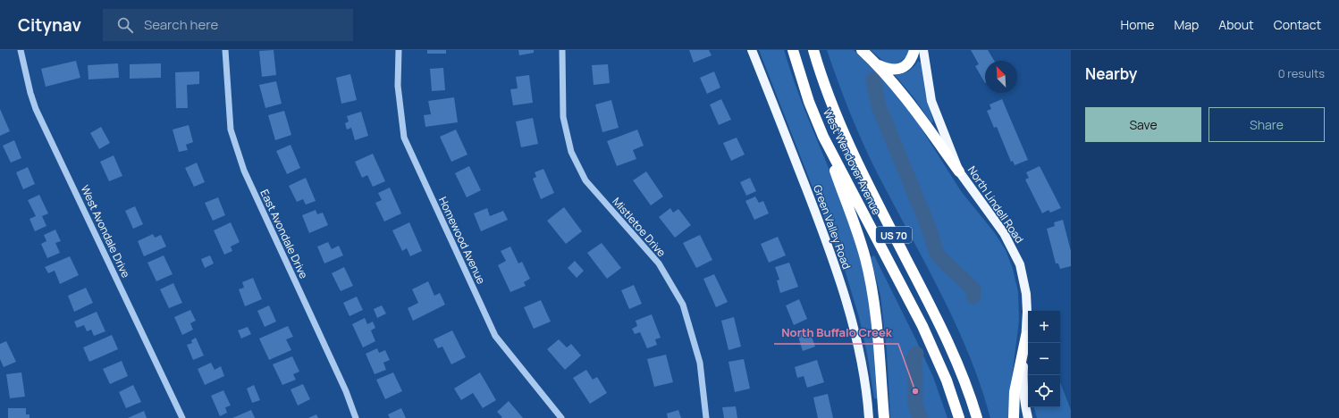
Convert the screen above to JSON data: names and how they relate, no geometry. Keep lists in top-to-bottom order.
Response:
{
  "streets": {
    "highway": ["West Wendover Avenue", "US 70"],
    "main road": ["North Lindell Road", "Green Valley Road"],
    "street": [
      "Mistletoe Drive",
      "West Avondale Drive",
      "East Avondale Drive",
      "Homewood Avenue"
    ]
  },
  "places": ["North Buffalo Creek"],
  "north": "top left",
  "page": {
    "header": "Citynav",
    "search": "Search here",
    "nav": [
      "Home",
      "Map",
      "About",
      "Contact"
    ],
    "heading": ["Nearby", "0 results"],
    "buttons": ["Save", "Share"],
    "map_buttons": ["+", "−"]
  }
}
